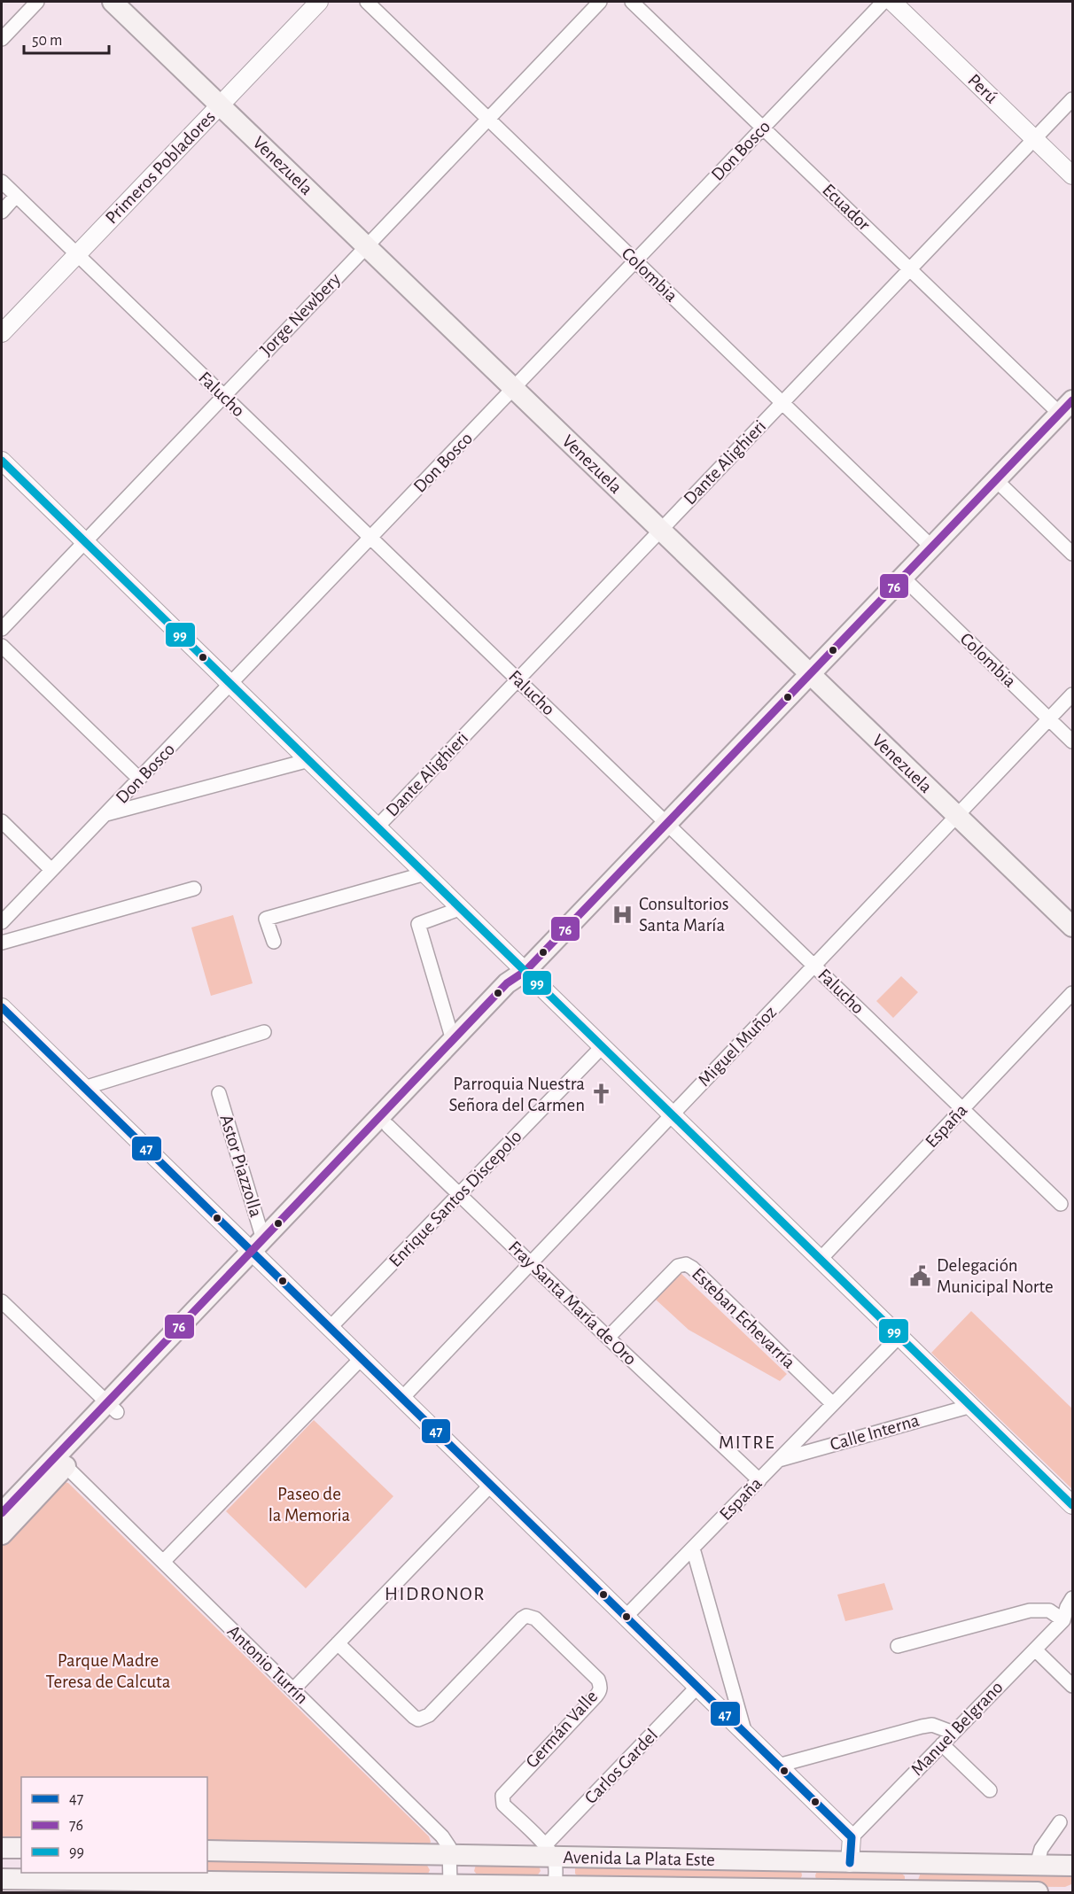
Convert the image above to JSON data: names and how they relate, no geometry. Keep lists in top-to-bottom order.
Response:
{
  "streets": {
    "main road": ["Venezuela", "Avenida La Plata Este"],
    "street": [
      "Perú",
      "Don Bosco",
      "Primeros Pobladores",
      "Ecuador",
      "Colombia",
      "Jorge Newbery",
      "Falucho",
      "Dante Alighieri",
      "Miguel Muñoz",
      "España",
      "Astor Piazzolla",
      "Enrique Santos Discepolo",
      "Fray Santa María de Oro",
      "Esteban Echevarría",
      "Calle Interna",
      "Antonio Turrín",
      "Manuel Belgrano",
      "Germán Valle",
      "Carlos Gardel"
    ]
  },
  "crossings": [
    ["Perú", "Dante Alighieri"],
    ["Don Bosco", "Venezuela"],
    ["Don Bosco", "Ecuador"],
    ["Don Bosco", "Colombia"],
    ["Don Bosco", "Falucho"],
    ["Venezuela", "Primeros Pobladores"],
    ["Venezuela", "Jorge Newbery"],
    ["Venezuela", "Dante Alighieri"],
    ["Venezuela", "Miguel Muñoz"],
    ["Primeros Pobladores", "Falucho"],
    ["Ecuador", "Dante Alighieri"],
    ["Colombia", "Jorge Newbery"],
    ["Colombia", "Dante Alighieri"],
    ["Colombia", "Miguel Muñoz"],
    ["Jorge Newbery", "Falucho"],
    ["Falucho", "Dante Alighieri"],
    ["Falucho", "Miguel Muñoz"],
    ["Falucho", "España"],
    ["Miguel Muñoz", "Fray Santa María de Oro"],
    ["España", "Fray Santa María de Oro"],
    ["España", "Esteban Echevarría"],
    ["España", "Calle Interna"],
    ["Enrique Santos Discepolo", "Fray Santa María de Oro"],
    ["Fray Santa María de Oro", "Esteban Echevarría"],
    ["Antonio Turrín", "Avenida La Plata Este"],
    ["Germán Valle", "Carlos Gardel"],
    ["Germán Valle", "Avenida La Plata Este"],
    ["Carlos Gardel", "Avenida La Plata Este"]
  ],
  "districts": ["MITRE", "HIDRONOR"],
  "parks": ["Paseo de la Memoria", "Parque Madre Teresa de Calcuta"],
  "places": {
    "hospital": ["Consultorios Santa María"],
    "church": ["Parroquia Nuestra Señora del Carmen"],
    "public building": ["Delegación Municipal Norte"]
  },
  "lines": ["transit line 76", "transit line 99", "transit line 47"],
  "legend": ["47", "76", "99"],
  "scale_bar": "50 m"
}
